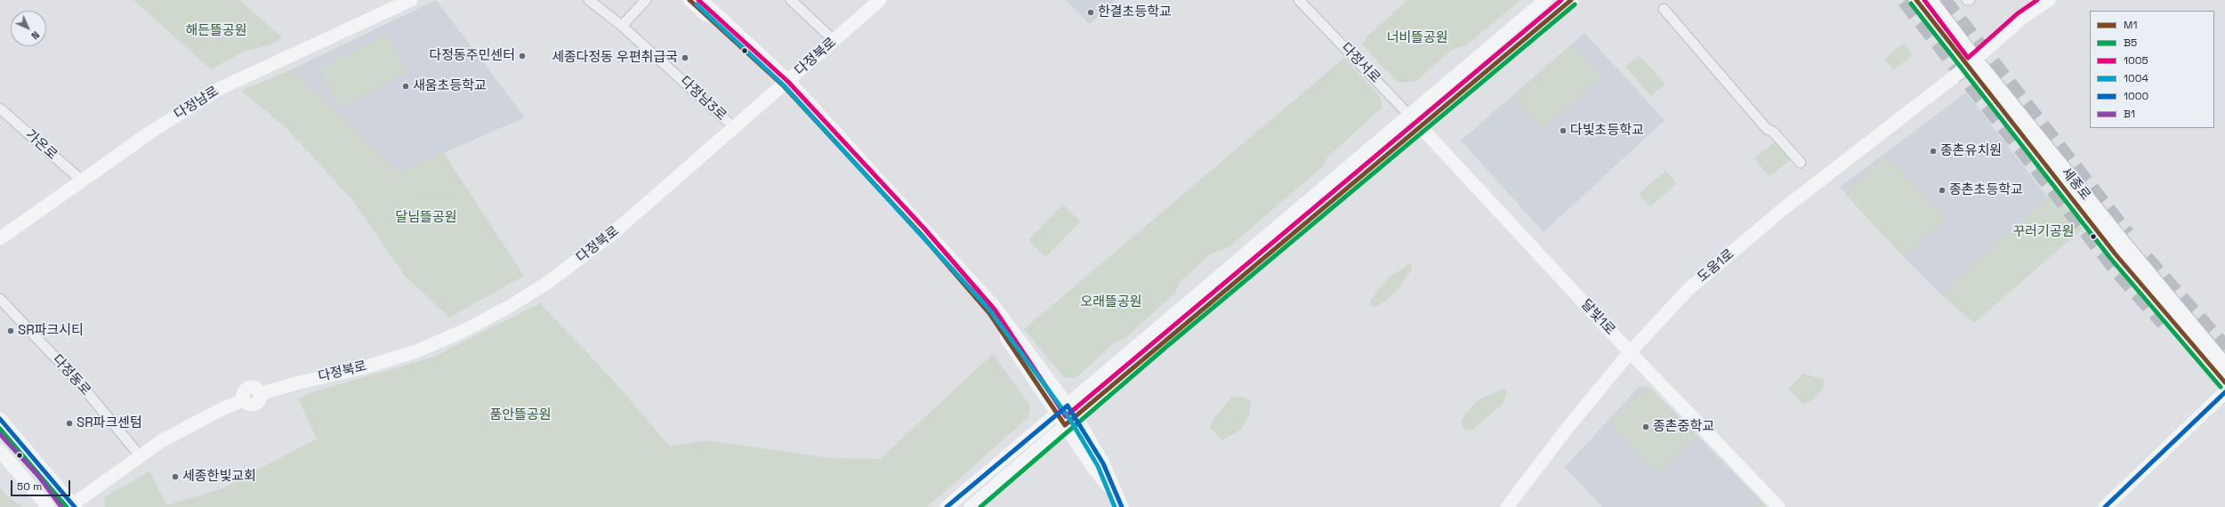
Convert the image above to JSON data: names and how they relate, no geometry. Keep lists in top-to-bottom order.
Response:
{
  "streets": {
    "main road": ["세종로"],
    "street": [
      "다정북로",
      "다정서로",
      "다정남3로",
      "다정남로",
      "가온로",
      "도움1로",
      "달빛1로",
      "다정동로"
    ]
  },
  "crossings": [
    ["다정북로", "다정남3로"],
    ["다정북로", "다정동로"],
    ["다정서로", "달빛1로"],
    ["다정남로", "가온로"],
    ["세종로", "도움1로"],
    ["도움1로", "달빛1로"]
  ],
  "parks": [
    "해든뜰공원",
    "너비뜰공원",
    "달님뜰공원",
    "꾸러기공원",
    "오래뜰공원",
    "품안뜰공원"
  ],
  "places": [
    "한결초등학교",
    "다정동주민센터",
    "세종다정동 우편취급국",
    "새움초등학교",
    "다빛초등학교",
    "종촌유치원",
    "종촌초등학교",
    "SR파크시티",
    "SR파크센텀",
    "종촌중학교",
    "세종한빛교회"
  ],
  "lines": [
    "transit line M1",
    "transit line 1005",
    "transit line B5",
    "transit line 1004",
    "transit line 1000",
    "transit line B1"
  ],
  "legend": [
    "M1",
    "B5",
    "1005",
    "1004",
    "1000",
    "B1"
  ],
  "scale_bar": "50 m",
  "north": "bottom right"
}
